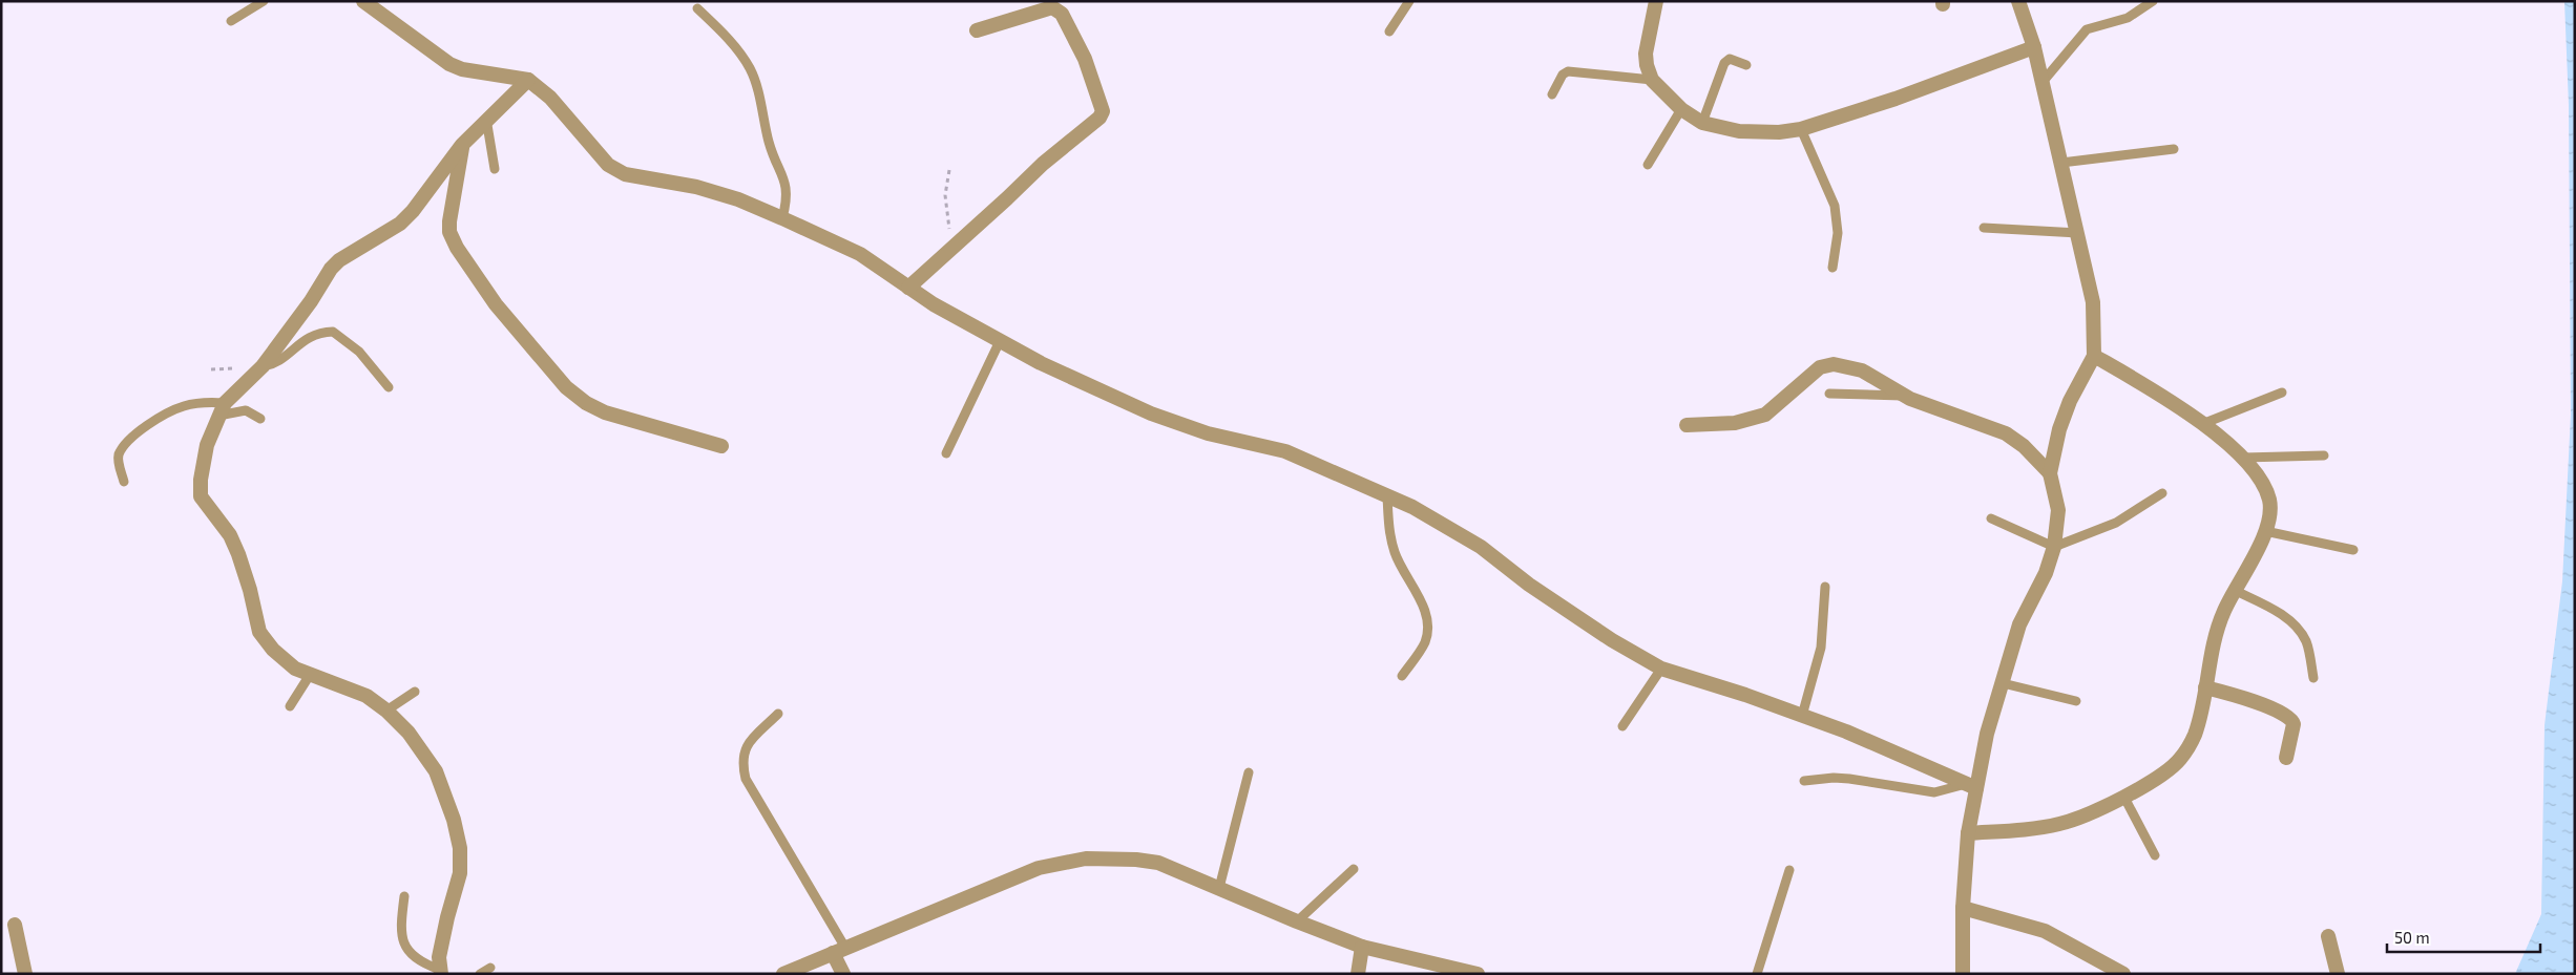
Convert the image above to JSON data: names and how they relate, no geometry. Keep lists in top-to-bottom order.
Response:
{
  "scale_bar": "50 m"
}
